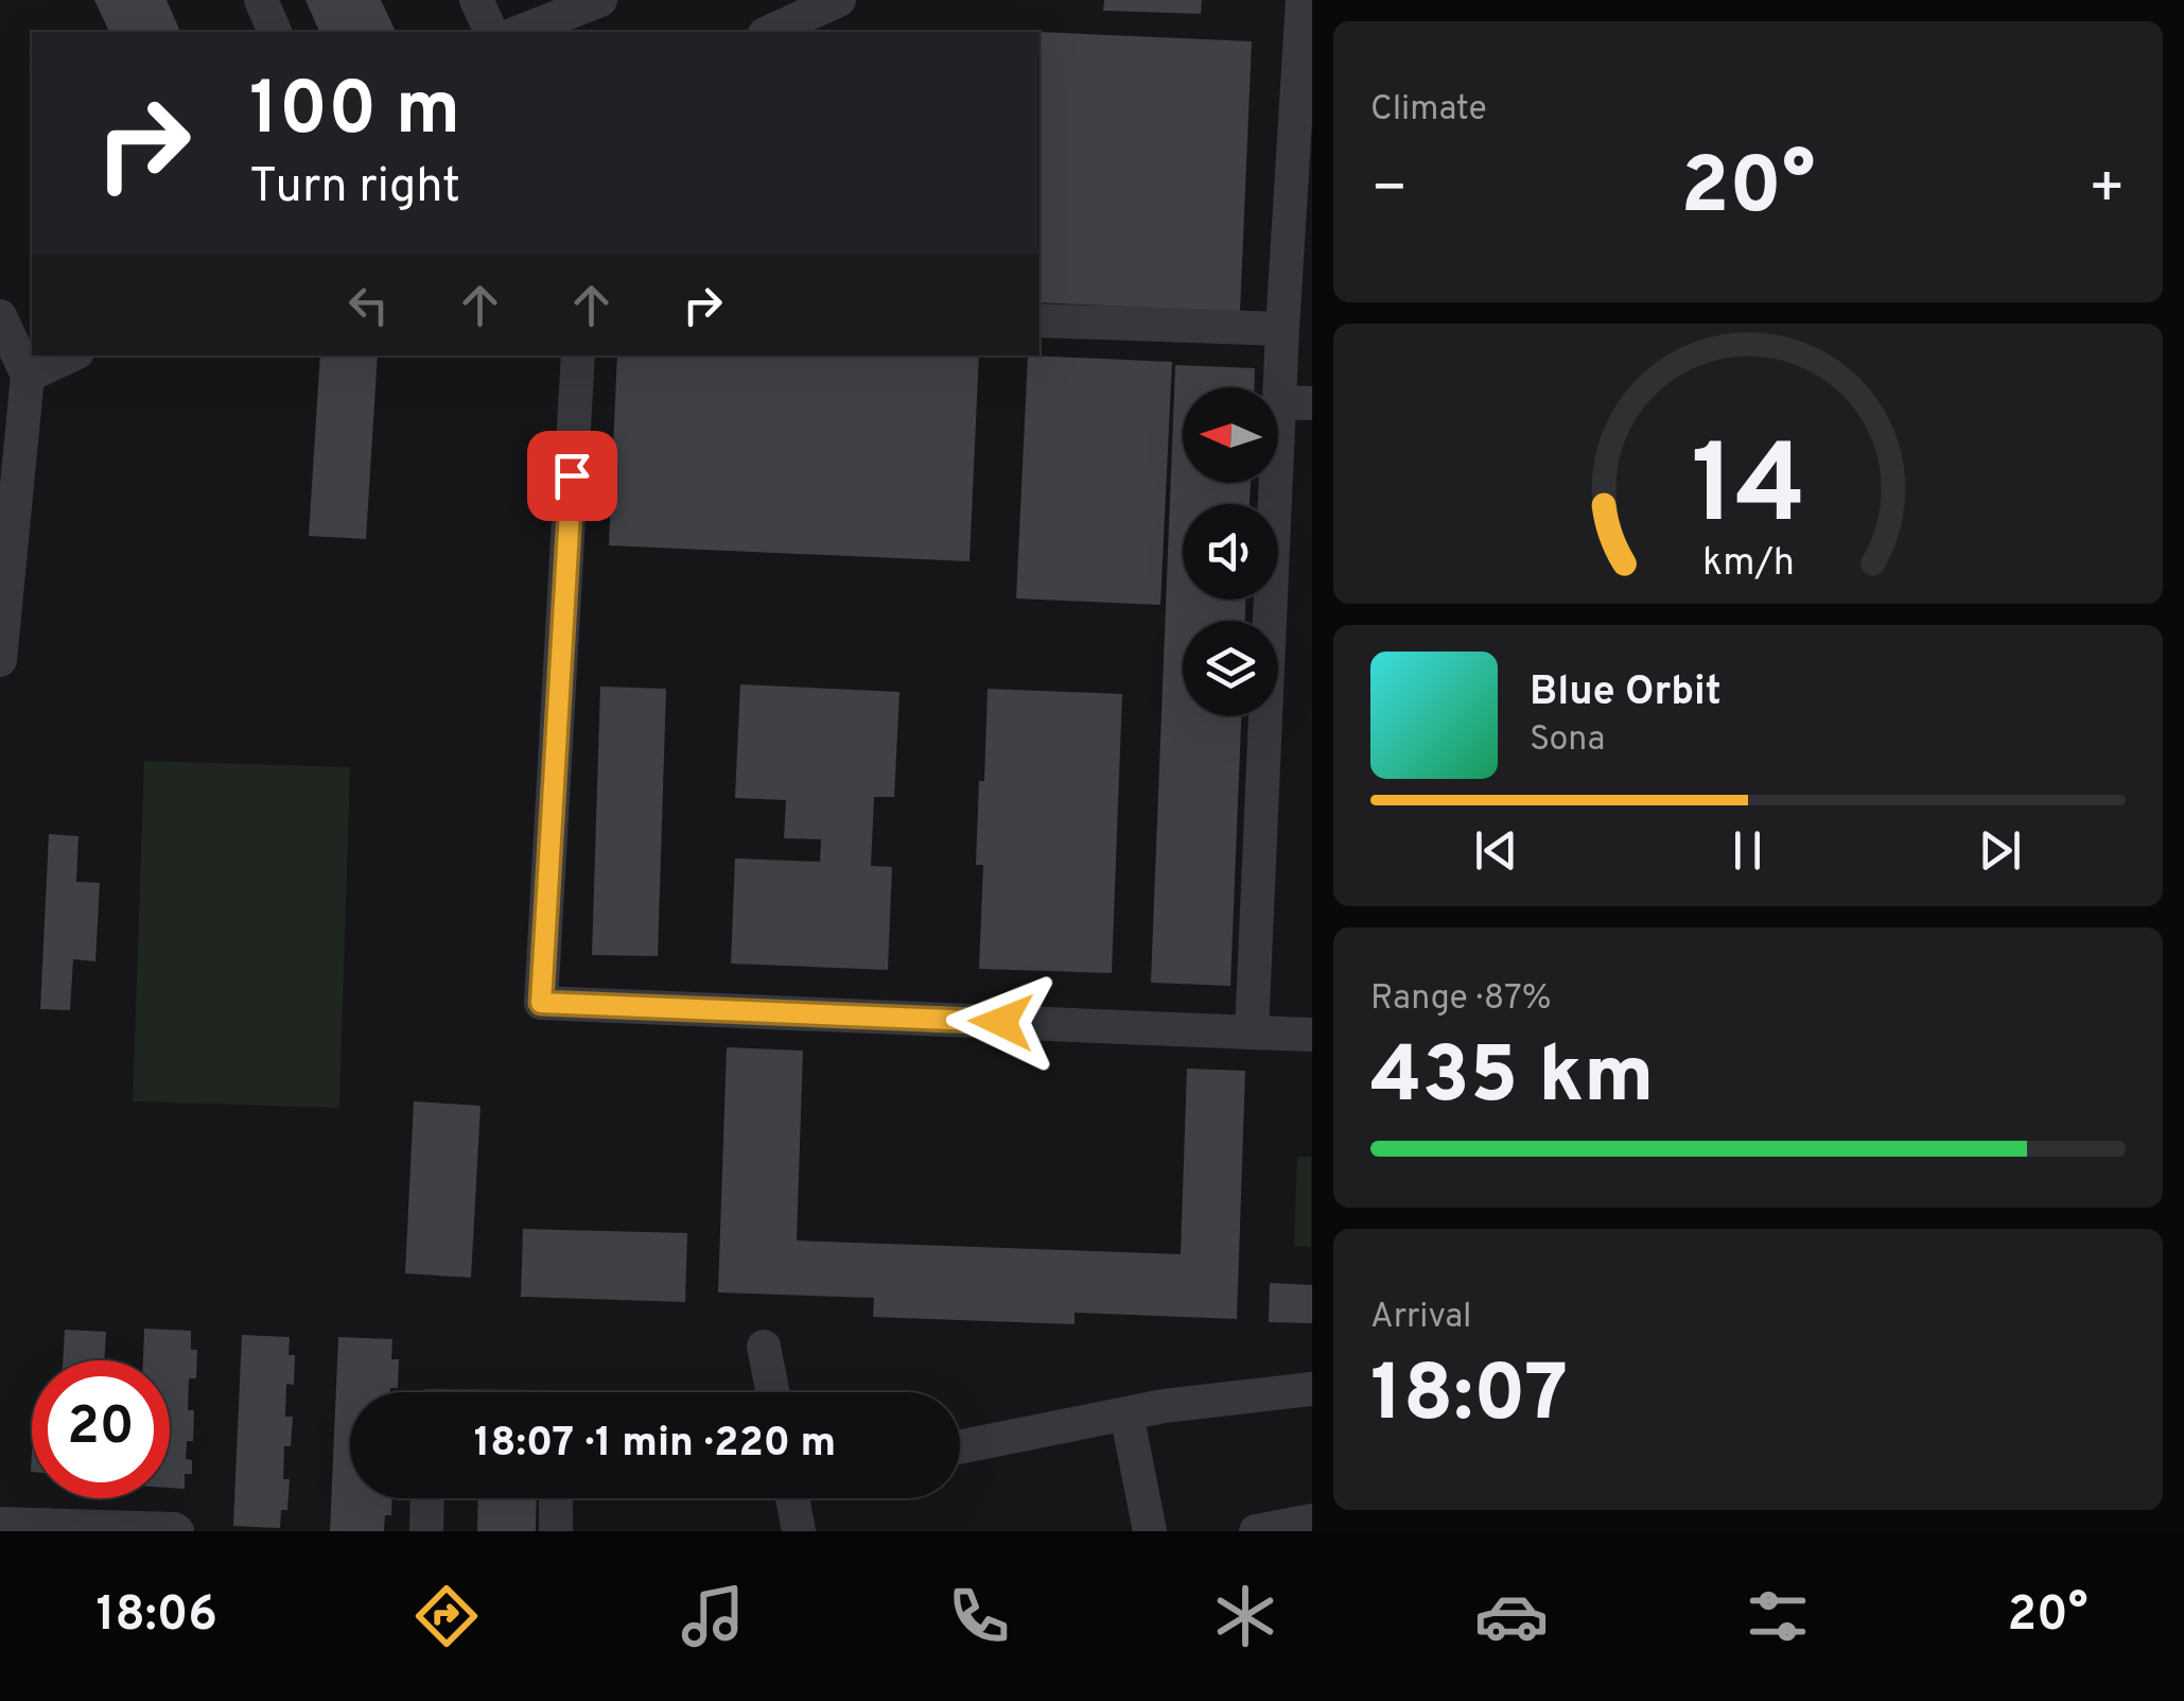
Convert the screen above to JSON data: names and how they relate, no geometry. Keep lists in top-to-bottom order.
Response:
{
  "north": "left",
  "page": {
    "tile": [
      "Climate",
      ["Range · 87%", "435 km"],
      ["Arrival", "18:07"]
    ],
    "turn": ["100 m", "Turn right"],
    "heat": ["−", "20°", "+"],
    "song": ["Blue Orbit", "Sona"],
    "limit": "20",
    "trip": "18:07 · 1 min · 220 m",
    "tabs": ["18:06", "20°"],
    "gauge": ["14", "km/h"]
  }
}
